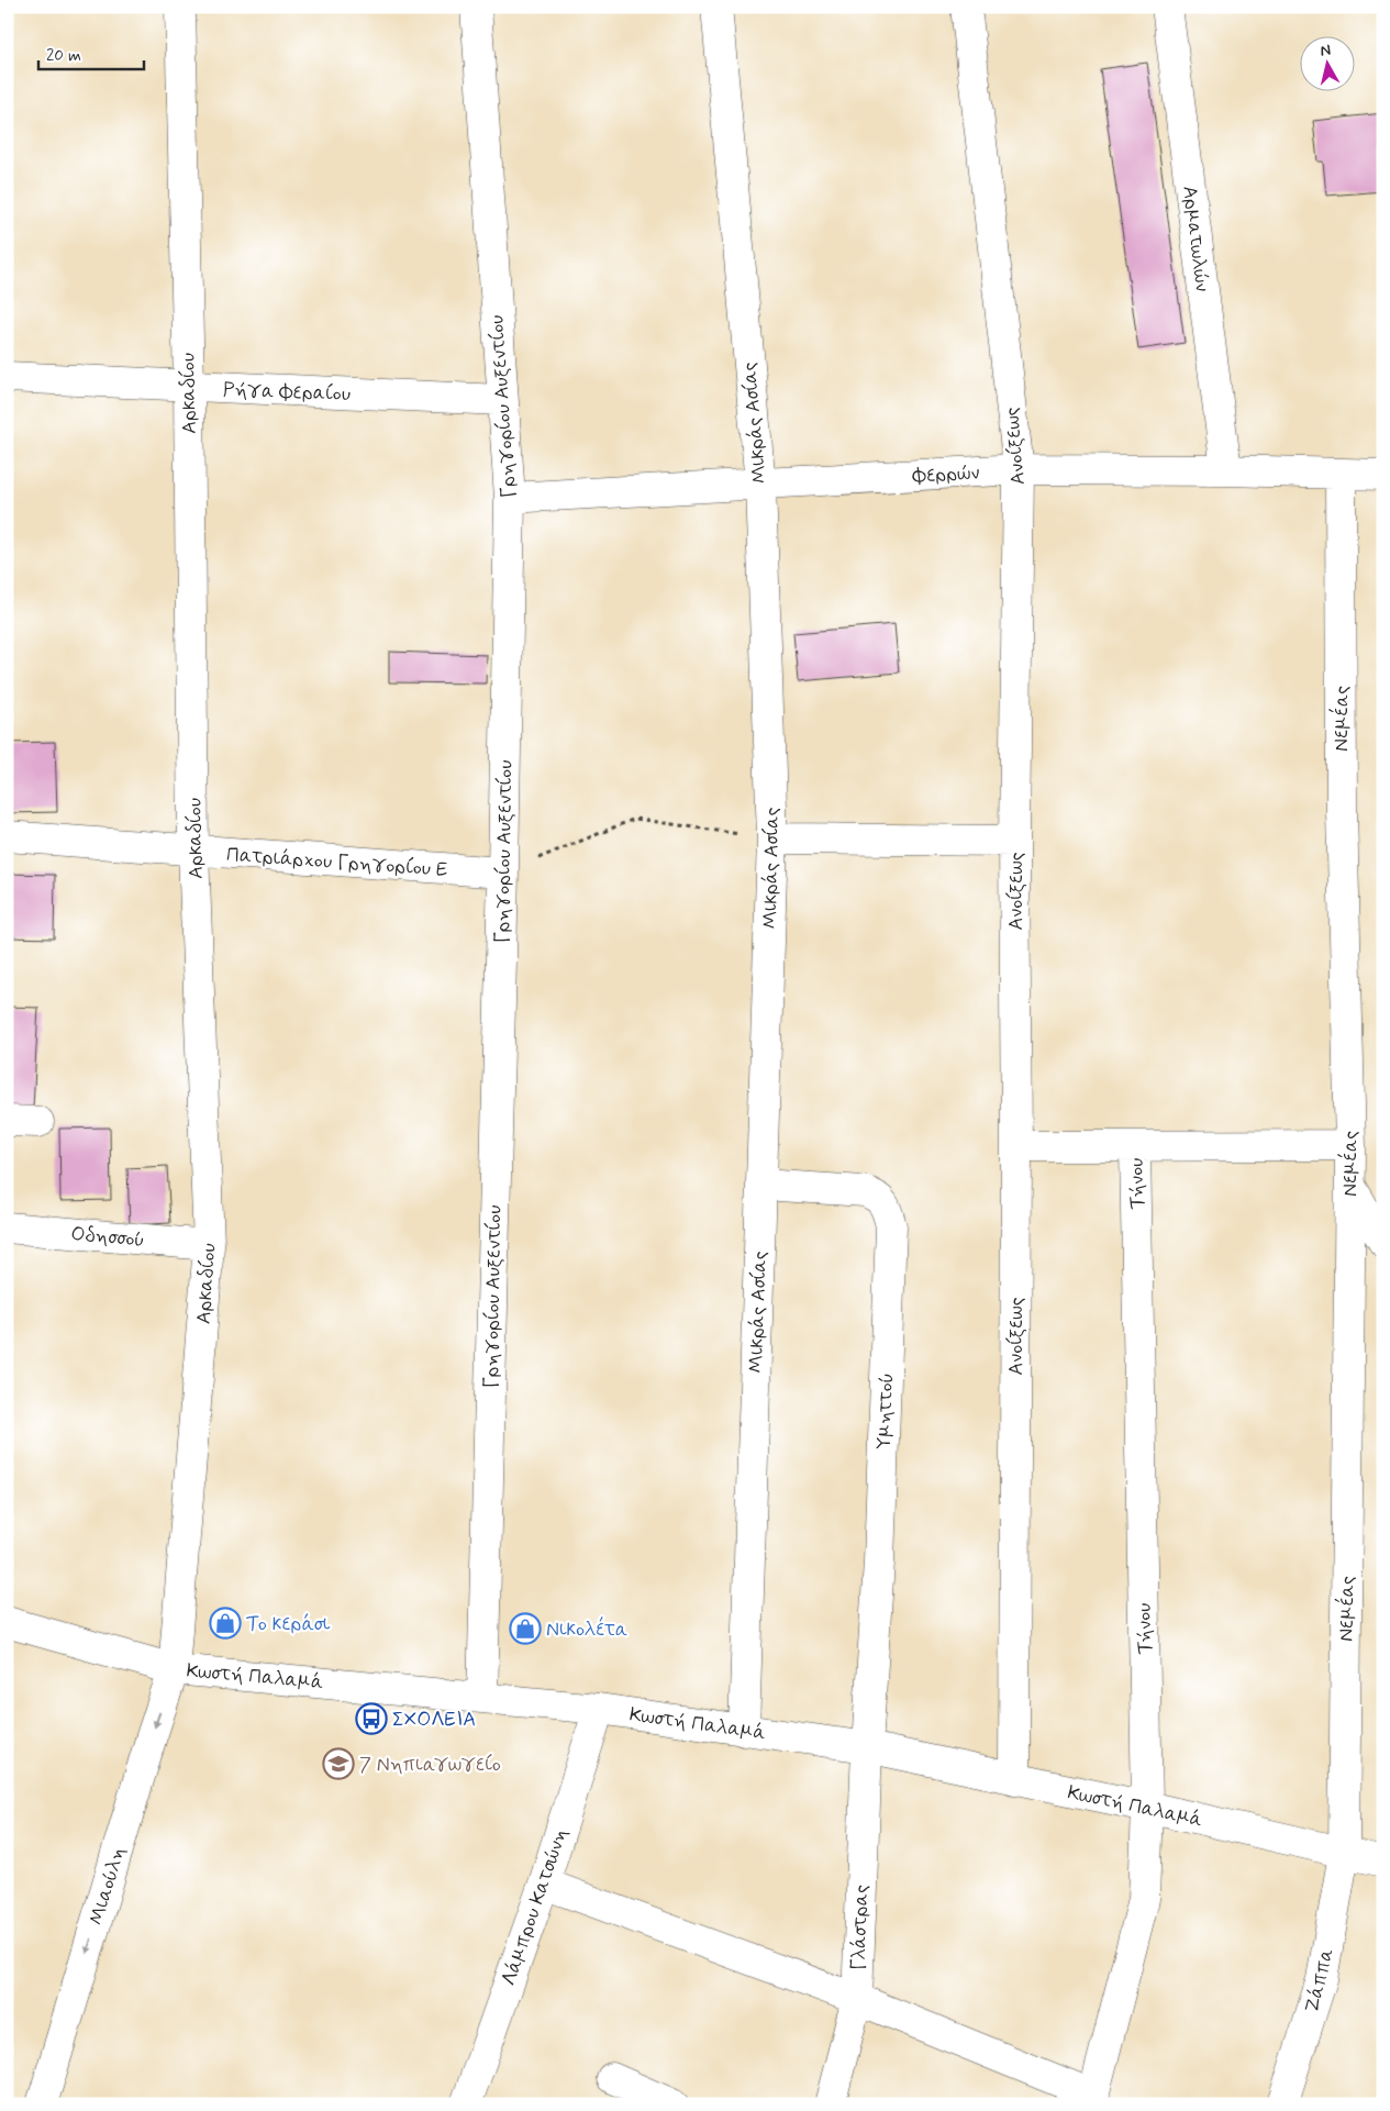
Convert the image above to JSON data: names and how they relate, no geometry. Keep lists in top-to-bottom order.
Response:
{
  "streets": {
    "street": [
      "Αρματωλών",
      "Ρήγα Φεραίου",
      "Αρκαδίου",
      "Γρηγορίου Αυξεντίου",
      "Μικράς Ασίας",
      "Ανοίξεως",
      "Φερρών",
      "Νεμέας",
      "Πατριάρχου Γρηγορίου Ε",
      "Τήνου",
      "Οδησσού",
      "Υμηττού",
      "Κωστή Παλαμά",
      "Μιαούλη",
      "Λάμπρου Κατσώνη",
      "Γλάστρας",
      "Ζάππα"
    ]
  },
  "crossings": [
    ["Αρματωλών", "Φερρών"],
    ["Ρήγα Φεραίου", "Αρκαδίου"],
    ["Ρήγα Φεραίου", "Γρηγορίου Αυξεντίου"],
    ["Αρκαδίου", "Πατριάρχου Γρηγορίου Ε"],
    ["Αρκαδίου", "Οδησσού"],
    ["Αρκαδίου", "Κωστή Παλαμά"],
    ["Αρκαδίου", "Μιαούλη"],
    ["Γρηγορίου Αυξεντίου", "Φερρών"],
    ["Γρηγορίου Αυξεντίου", "Πατριάρχου Γρηγορίου Ε"],
    ["Γρηγορίου Αυξεντίου", "Κωστή Παλαμά"],
    ["Μικράς Ασίας", "Φερρών"],
    ["Μικράς Ασίας", "Υμηττού"],
    ["Μικράς Ασίας", "Κωστή Παλαμά"],
    ["Ανοίξεως", "Φερρών"],
    ["Ανοίξεως", "Κωστή Παλαμά"],
    ["Φερρών", "Νεμέας"],
    ["Νεμέας", "Κωστή Παλαμά"],
    ["Νεμέας", "Ζάππα"],
    ["Τήνου", "Κωστή Παλαμά"],
    ["Υμηττού", "Κωστή Παλαμά"],
    ["Υμηττού", "Γλάστρας"],
    ["Κωστή Παλαμά", "Μιαούλη"],
    ["Κωστή Παλαμά", "Λάμπρου Κατσώνη"],
    ["Κωστή Παλαμά", "Γλάστρας"],
    ["Κωστή Παλαμά", "Ζάππα"]
  ],
  "one_way": ["Μιαούλη"],
  "places": {
    "shop": ["Το κεράσι", "Νικολέτα"],
    "bus stop": ["ΣΧΟΛΕΙΑ"],
    "school or university": ["7 Νηπιαγωγείο"]
  },
  "scale_bar": "20 m",
  "north": "top"
}
